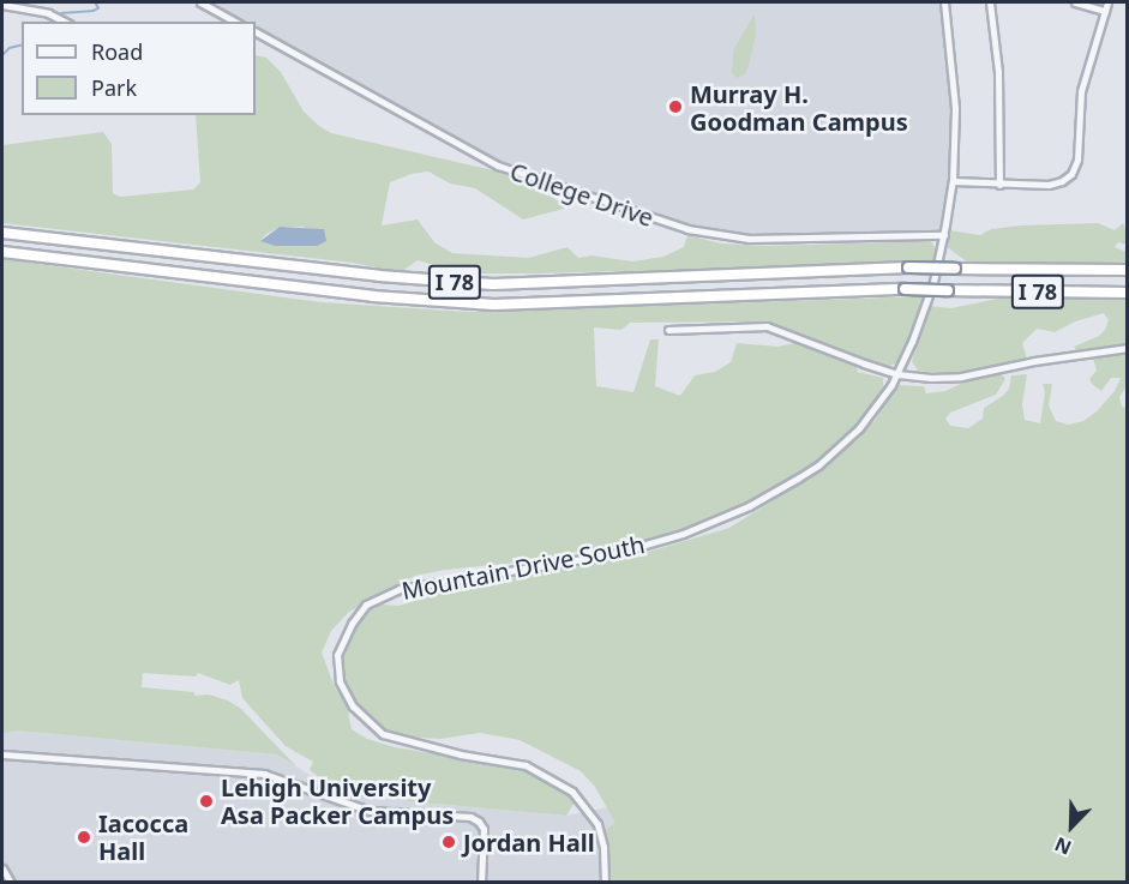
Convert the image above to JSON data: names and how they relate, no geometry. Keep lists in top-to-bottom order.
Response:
{
  "streets": {
    "highway": ["I 78"],
    "street": ["College Drive", "Mountain Drive South"]
  },
  "crossings": [
    ["College Drive", "Mountain Drive South"]
  ],
  "places": [
    "Murray H. Goodman Campus",
    "Lehigh University Asa Packer Campus",
    "Iacocca Hall",
    "Jordan Hall"
  ],
  "legend": ["Road", "Park"],
  "north": "bottom left"
}
